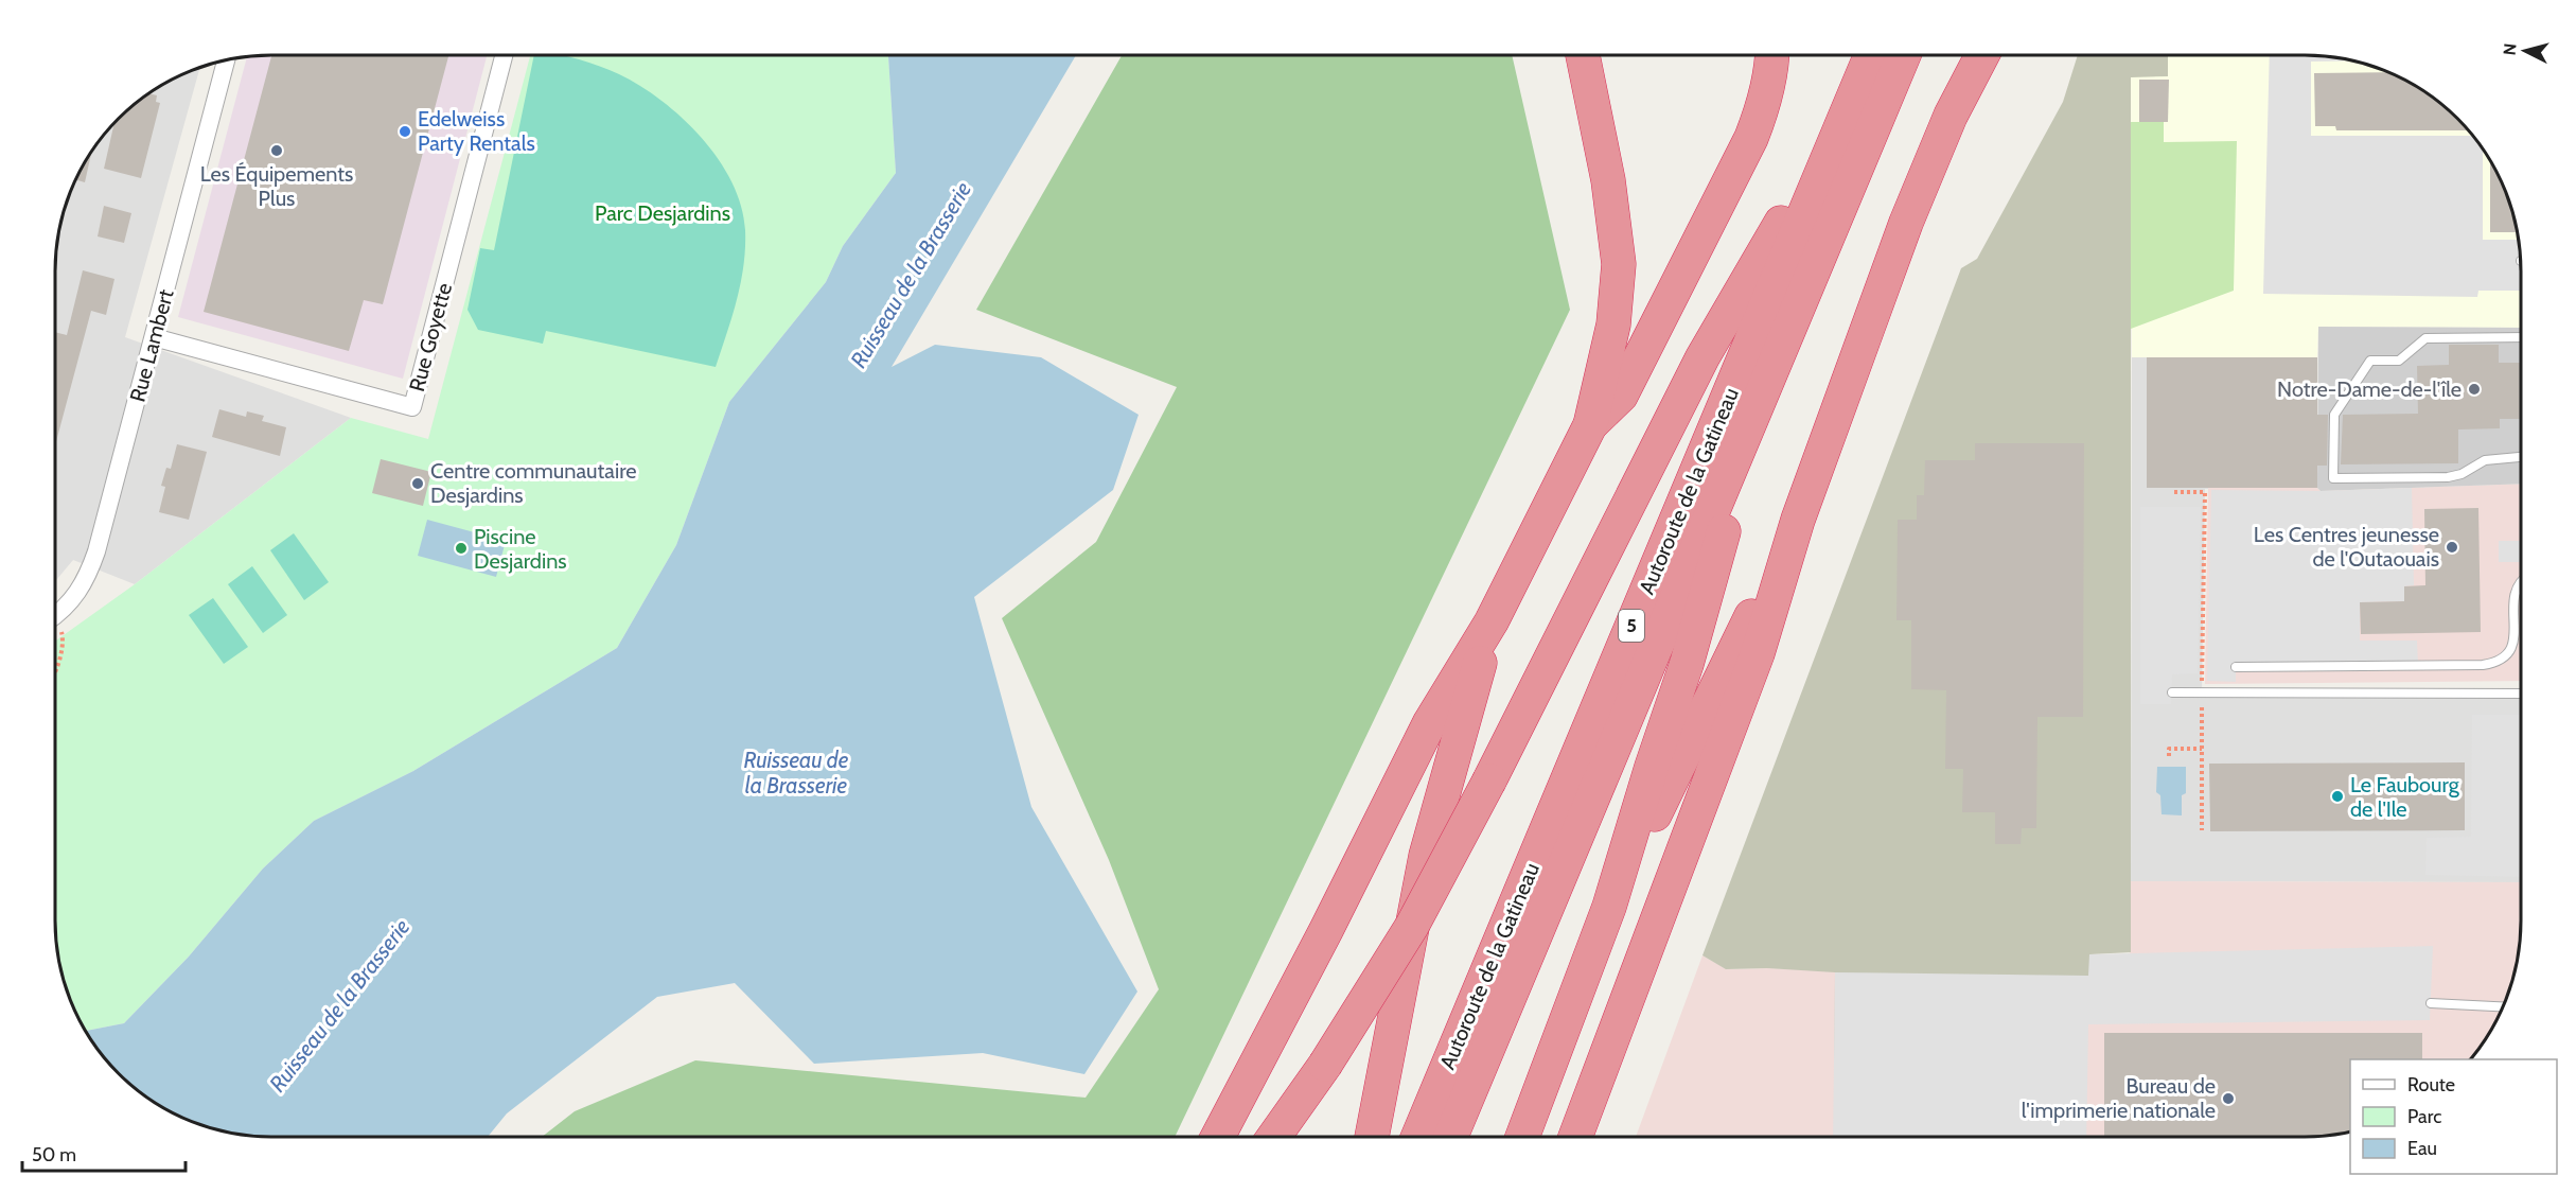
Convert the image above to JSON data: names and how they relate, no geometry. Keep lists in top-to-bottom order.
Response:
{
  "streets": {
    "highway": ["Autoroute de la Gatineau", "5"],
    "street": ["Rue Goyette", "Rue Lambert"]
  },
  "crossings": [
    ["Rue Goyette", "Rue Lambert"]
  ],
  "water": ["Ruisseau de la Brasserie"],
  "parks": ["Parc Desjardins"],
  "places": [
    "Edelweiss Party Rentals",
    "Les Équipements Plus",
    "Notre-Dame-de-l'île",
    "Centre communautaire Desjardins",
    "Les Centres jeunesse de l'Outaouais",
    "Piscine Desjardins",
    "Le Faubourg de l'Ile",
    "Bureau de l'imprimerie nationale"
  ],
  "legend": ["Route", "Parc", "Eau"],
  "scale_bar": "50 m",
  "north": "left"
}
